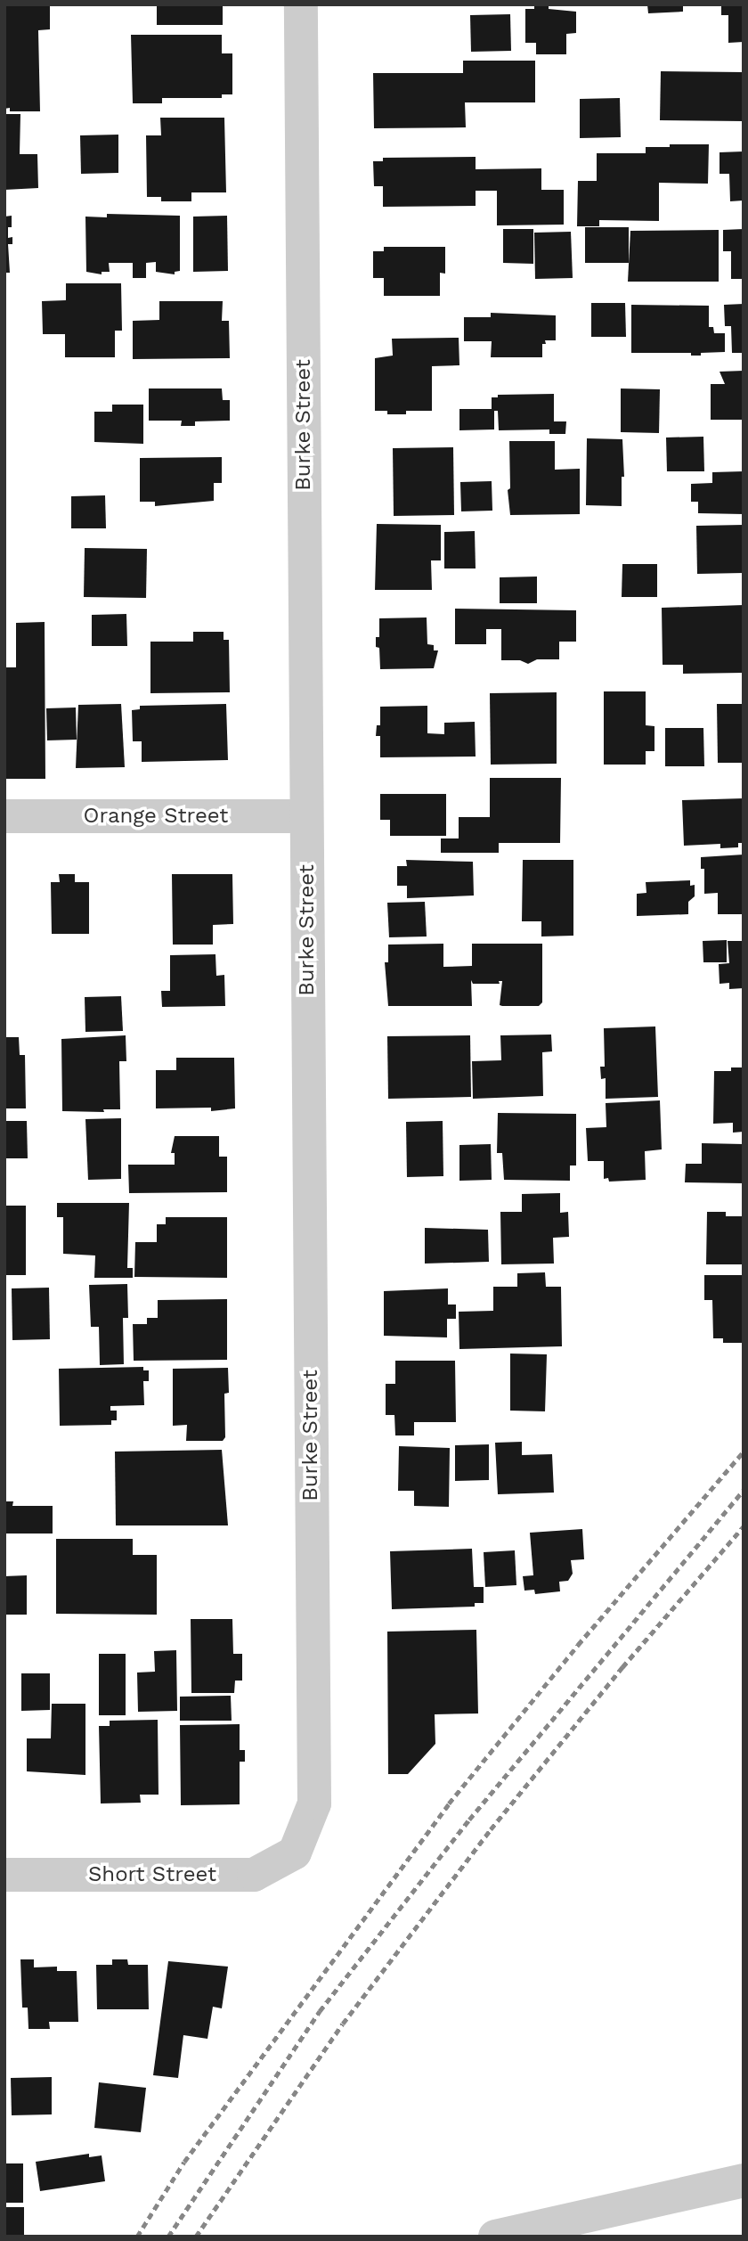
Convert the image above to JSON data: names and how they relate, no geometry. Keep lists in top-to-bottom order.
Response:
{
  "streets": {
    "street": ["Burke Street", "Orange Street", "Short Street"]
  },
  "crossings": [
    ["Burke Street", "Orange Street"],
    ["Burke Street", "Short Street"]
  ]
}
